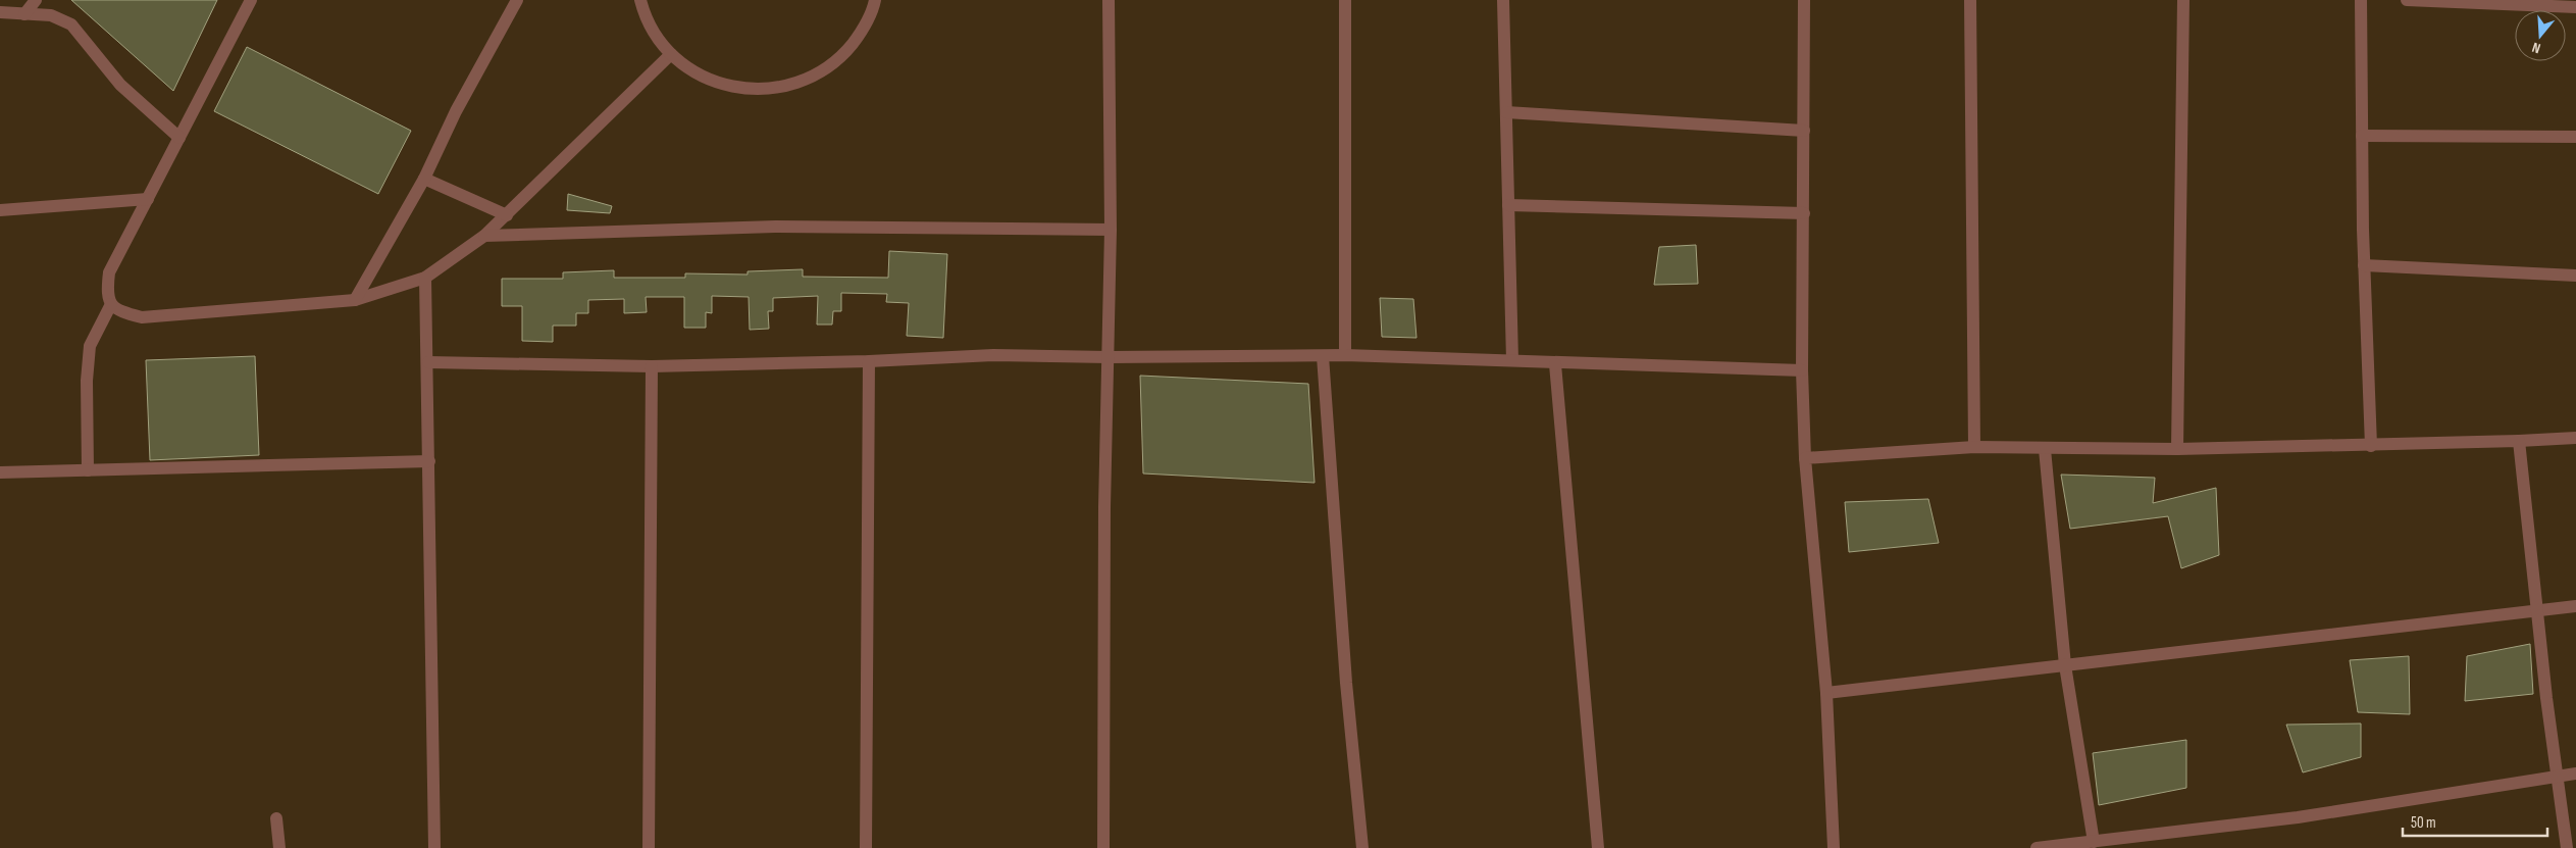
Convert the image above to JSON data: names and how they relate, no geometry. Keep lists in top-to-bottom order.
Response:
{
  "scale_bar": "50 m",
  "north": "bottom"
}
